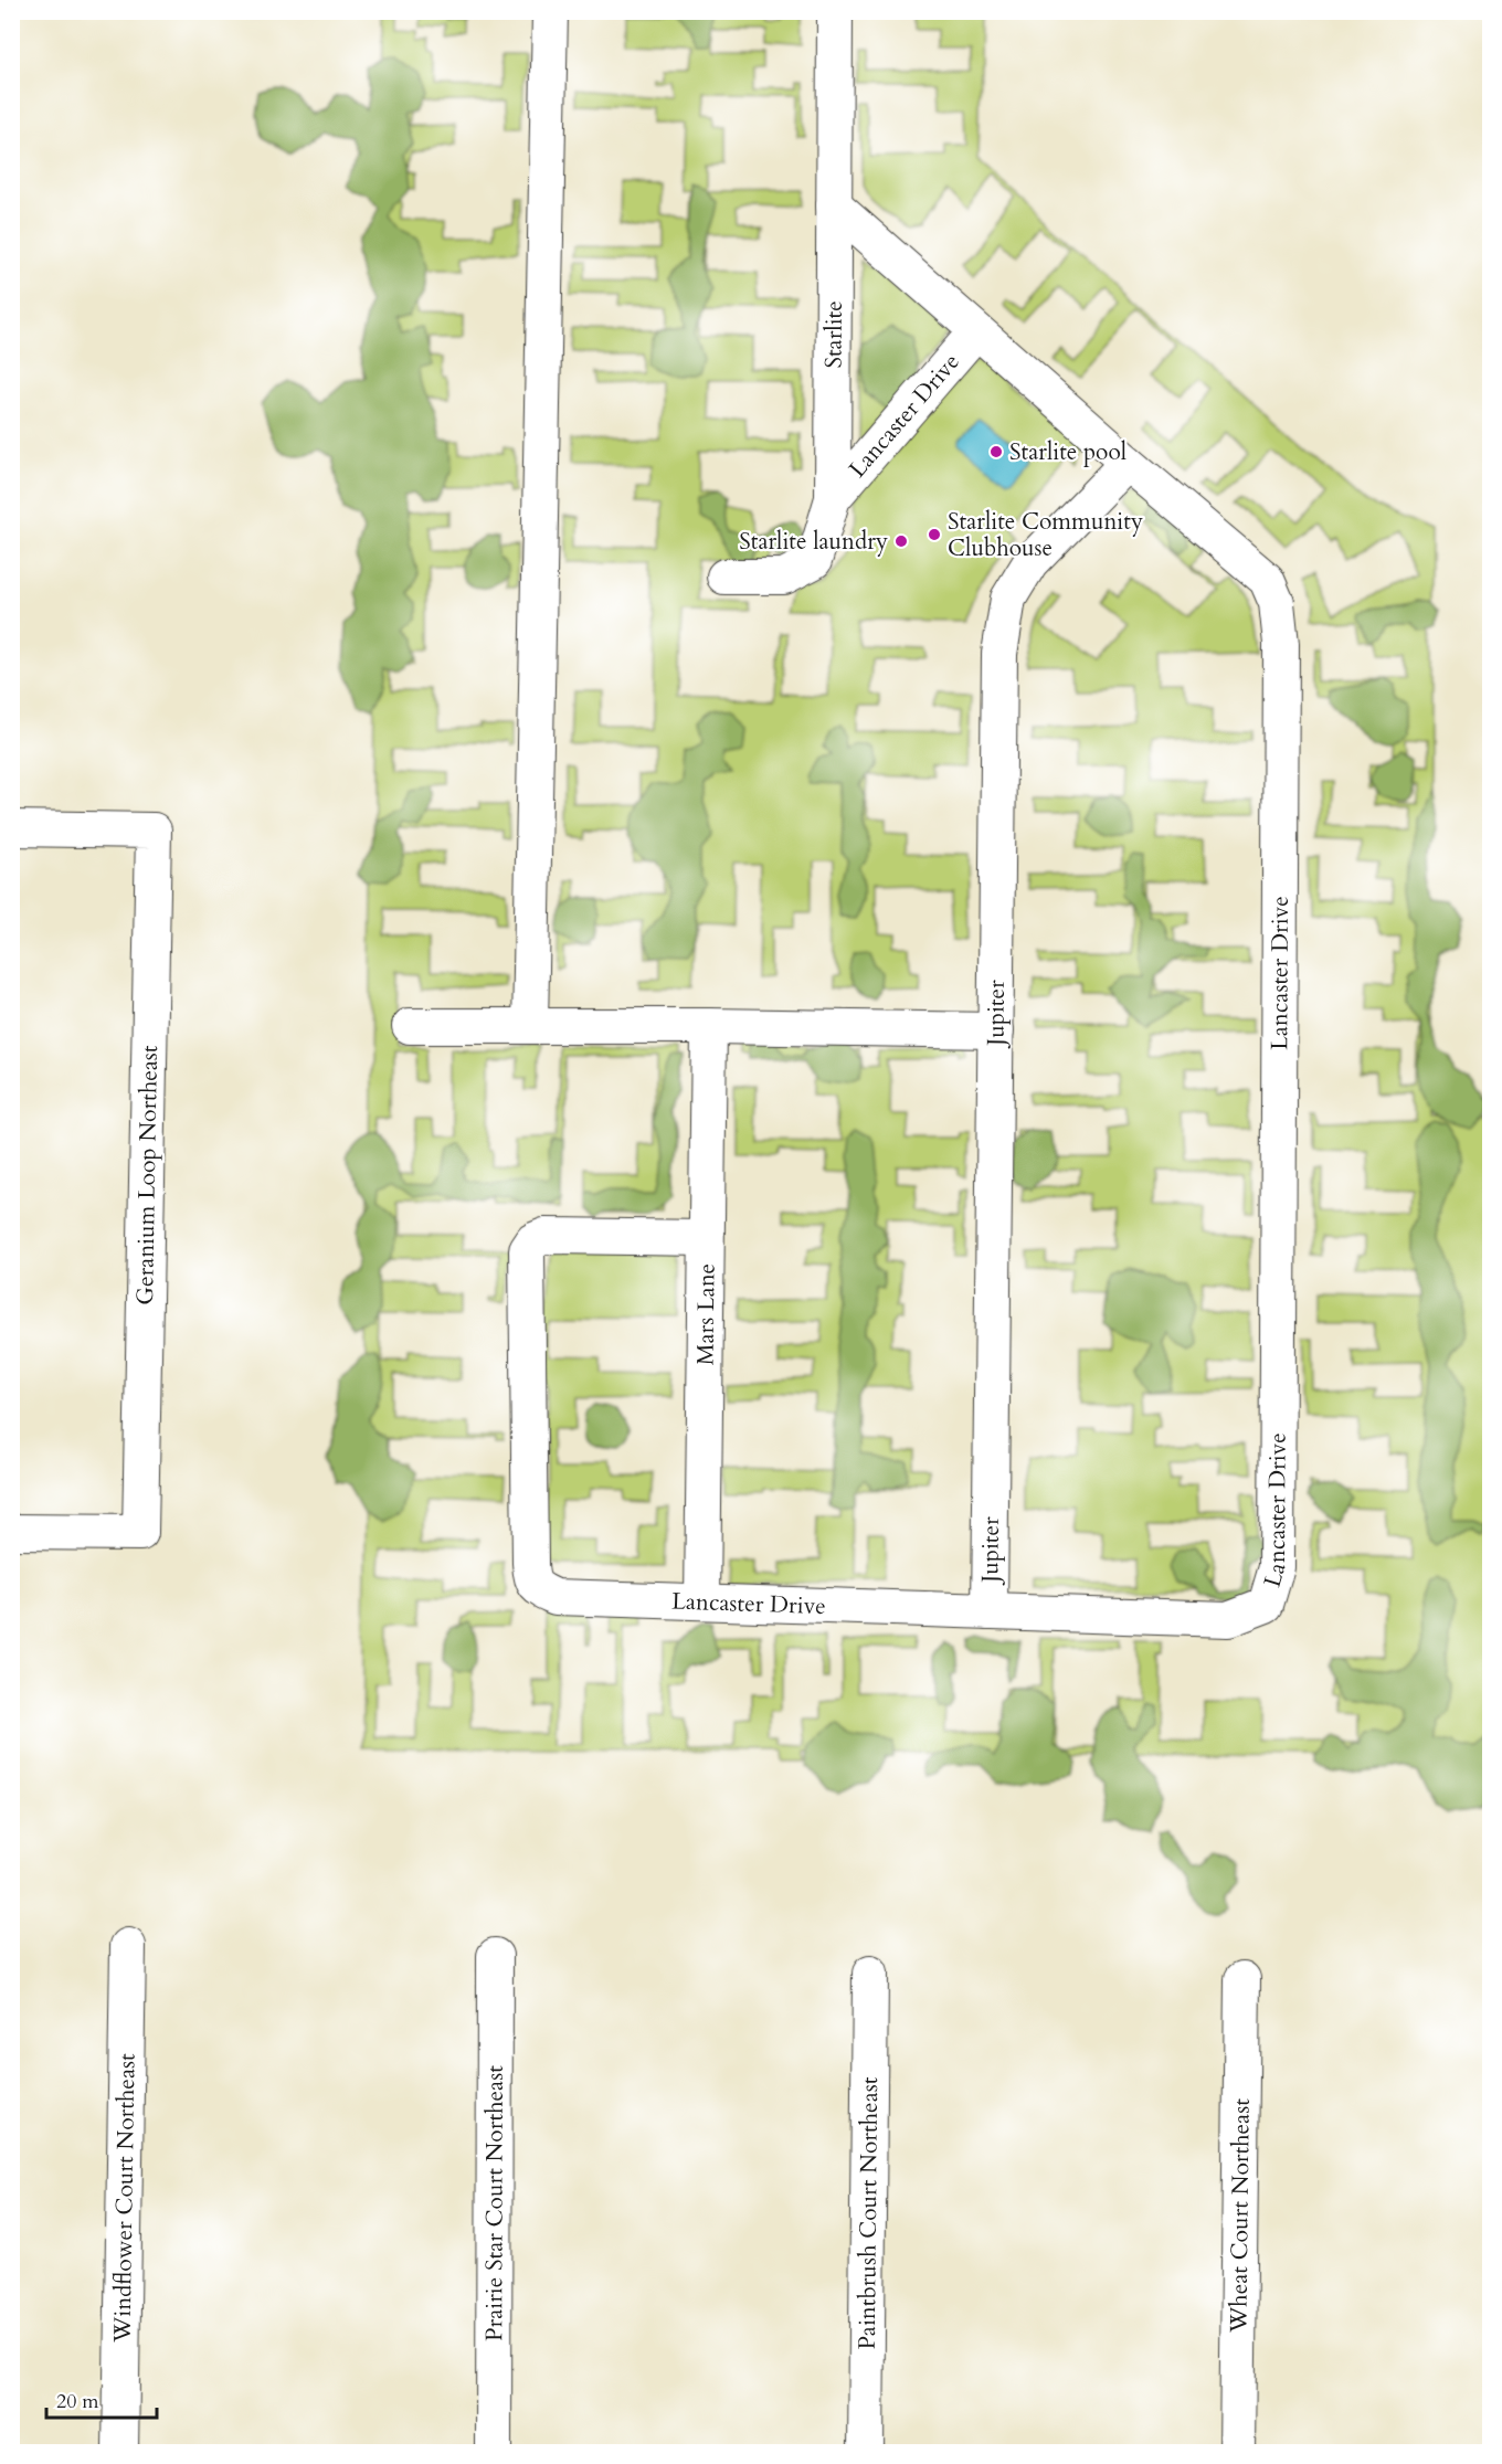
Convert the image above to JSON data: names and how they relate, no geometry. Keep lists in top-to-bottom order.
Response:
{
  "streets": {
    "street": [
      "Starlite",
      "Lancaster Drive",
      "Jupiter",
      "Geranium Loop Northeast",
      "Mars Lane",
      "Windflower Court Northeast",
      "Prairie Star Court Northeast",
      "Paintbrush Court Northeast",
      "Wheat Court Northeast"
    ]
  },
  "crossings": [
    ["Starlite", "Lancaster Drive"],
    ["Lancaster Drive", "Jupiter"],
    ["Lancaster Drive", "Mars Lane"]
  ],
  "places": ["Starlite pool", "Starlite Community Clubhouse", "Starlite laundry"],
  "scale_bar": "20 m"
}
